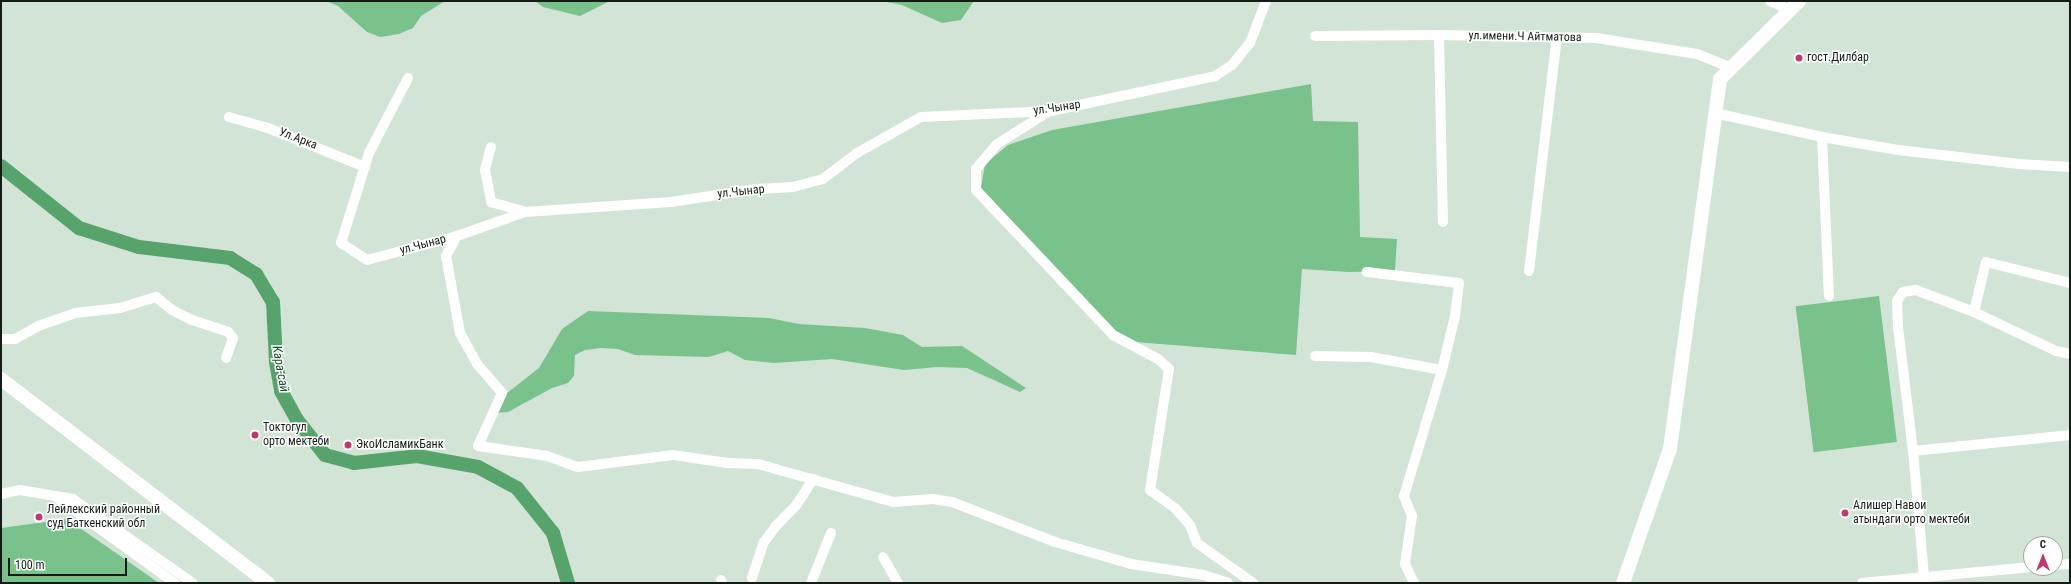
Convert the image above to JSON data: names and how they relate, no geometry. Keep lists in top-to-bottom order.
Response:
{
  "streets": {
    "street": ["ул.имени.Ч Айтматова", "ул.Чынар", "Ул.Арка"]
  },
  "crossings": [
    ["ул.Чынар", "Ул.Арка"]
  ],
  "water": ["Кара-сай"],
  "places": [
    "гост.Дилбар",
    "Токтогул орто мектеби",
    "ЭкоИсламикБанк",
    "Алишер Навои атындаги орто мектеби",
    "Лейлекский районный суд Баткенский обл"
  ],
  "scale_bar": "100 m",
  "north": "top"
}
